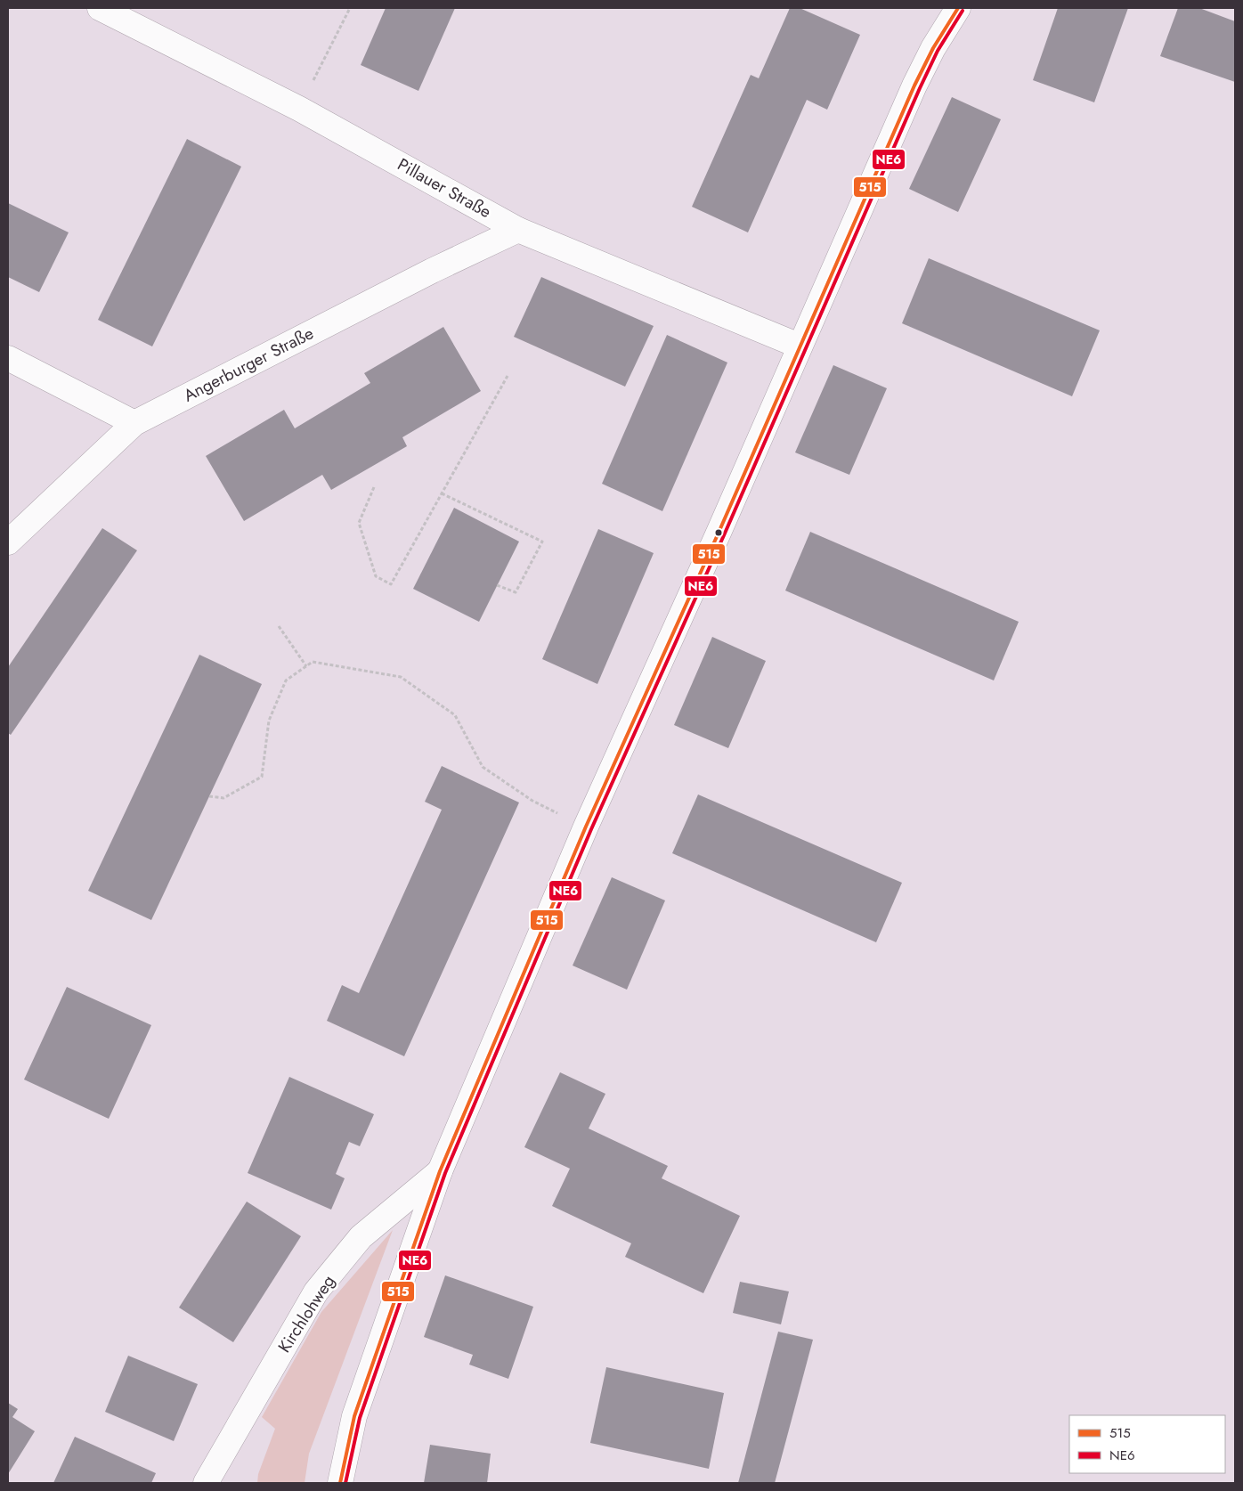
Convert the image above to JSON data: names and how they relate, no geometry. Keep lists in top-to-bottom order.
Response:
{
  "streets": {
    "street": ["Pillauer Straße", "Angerburger Straße", "Kirchlohweg"]
  },
  "crossings": [
    ["Pillauer Straße", "Angerburger Straße"]
  ],
  "lines": ["transit line 515", "transit line NE6"],
  "legend": ["515", "NE6"]
}
